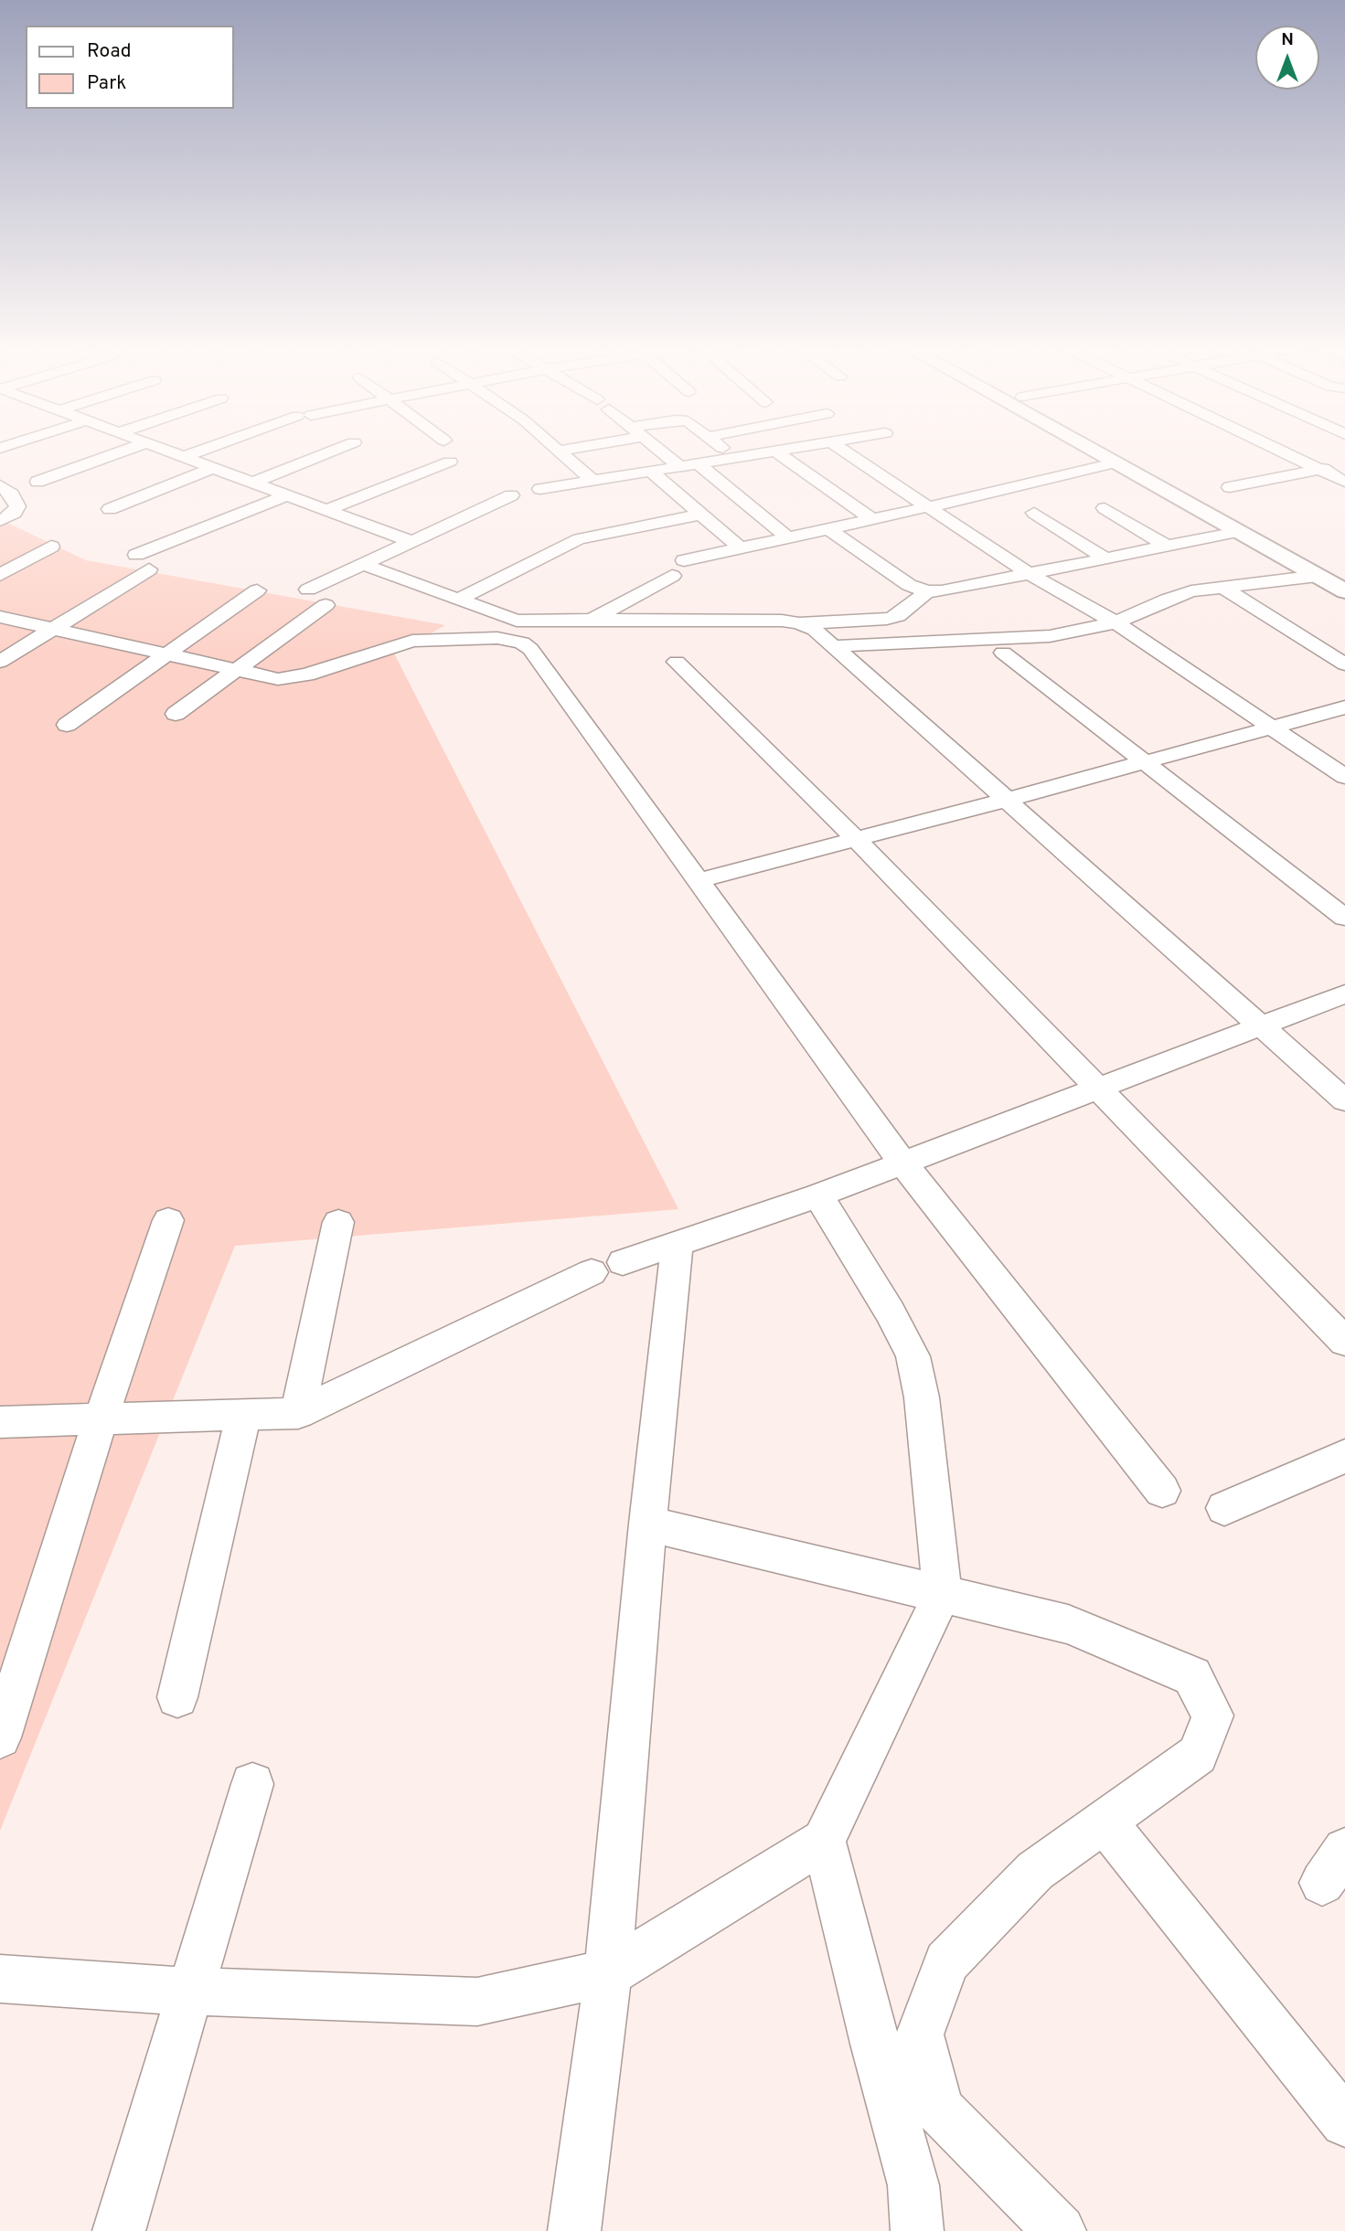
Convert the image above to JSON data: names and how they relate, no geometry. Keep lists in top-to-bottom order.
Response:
{
  "legend": ["Road", "Park"],
  "north": "top"
}
